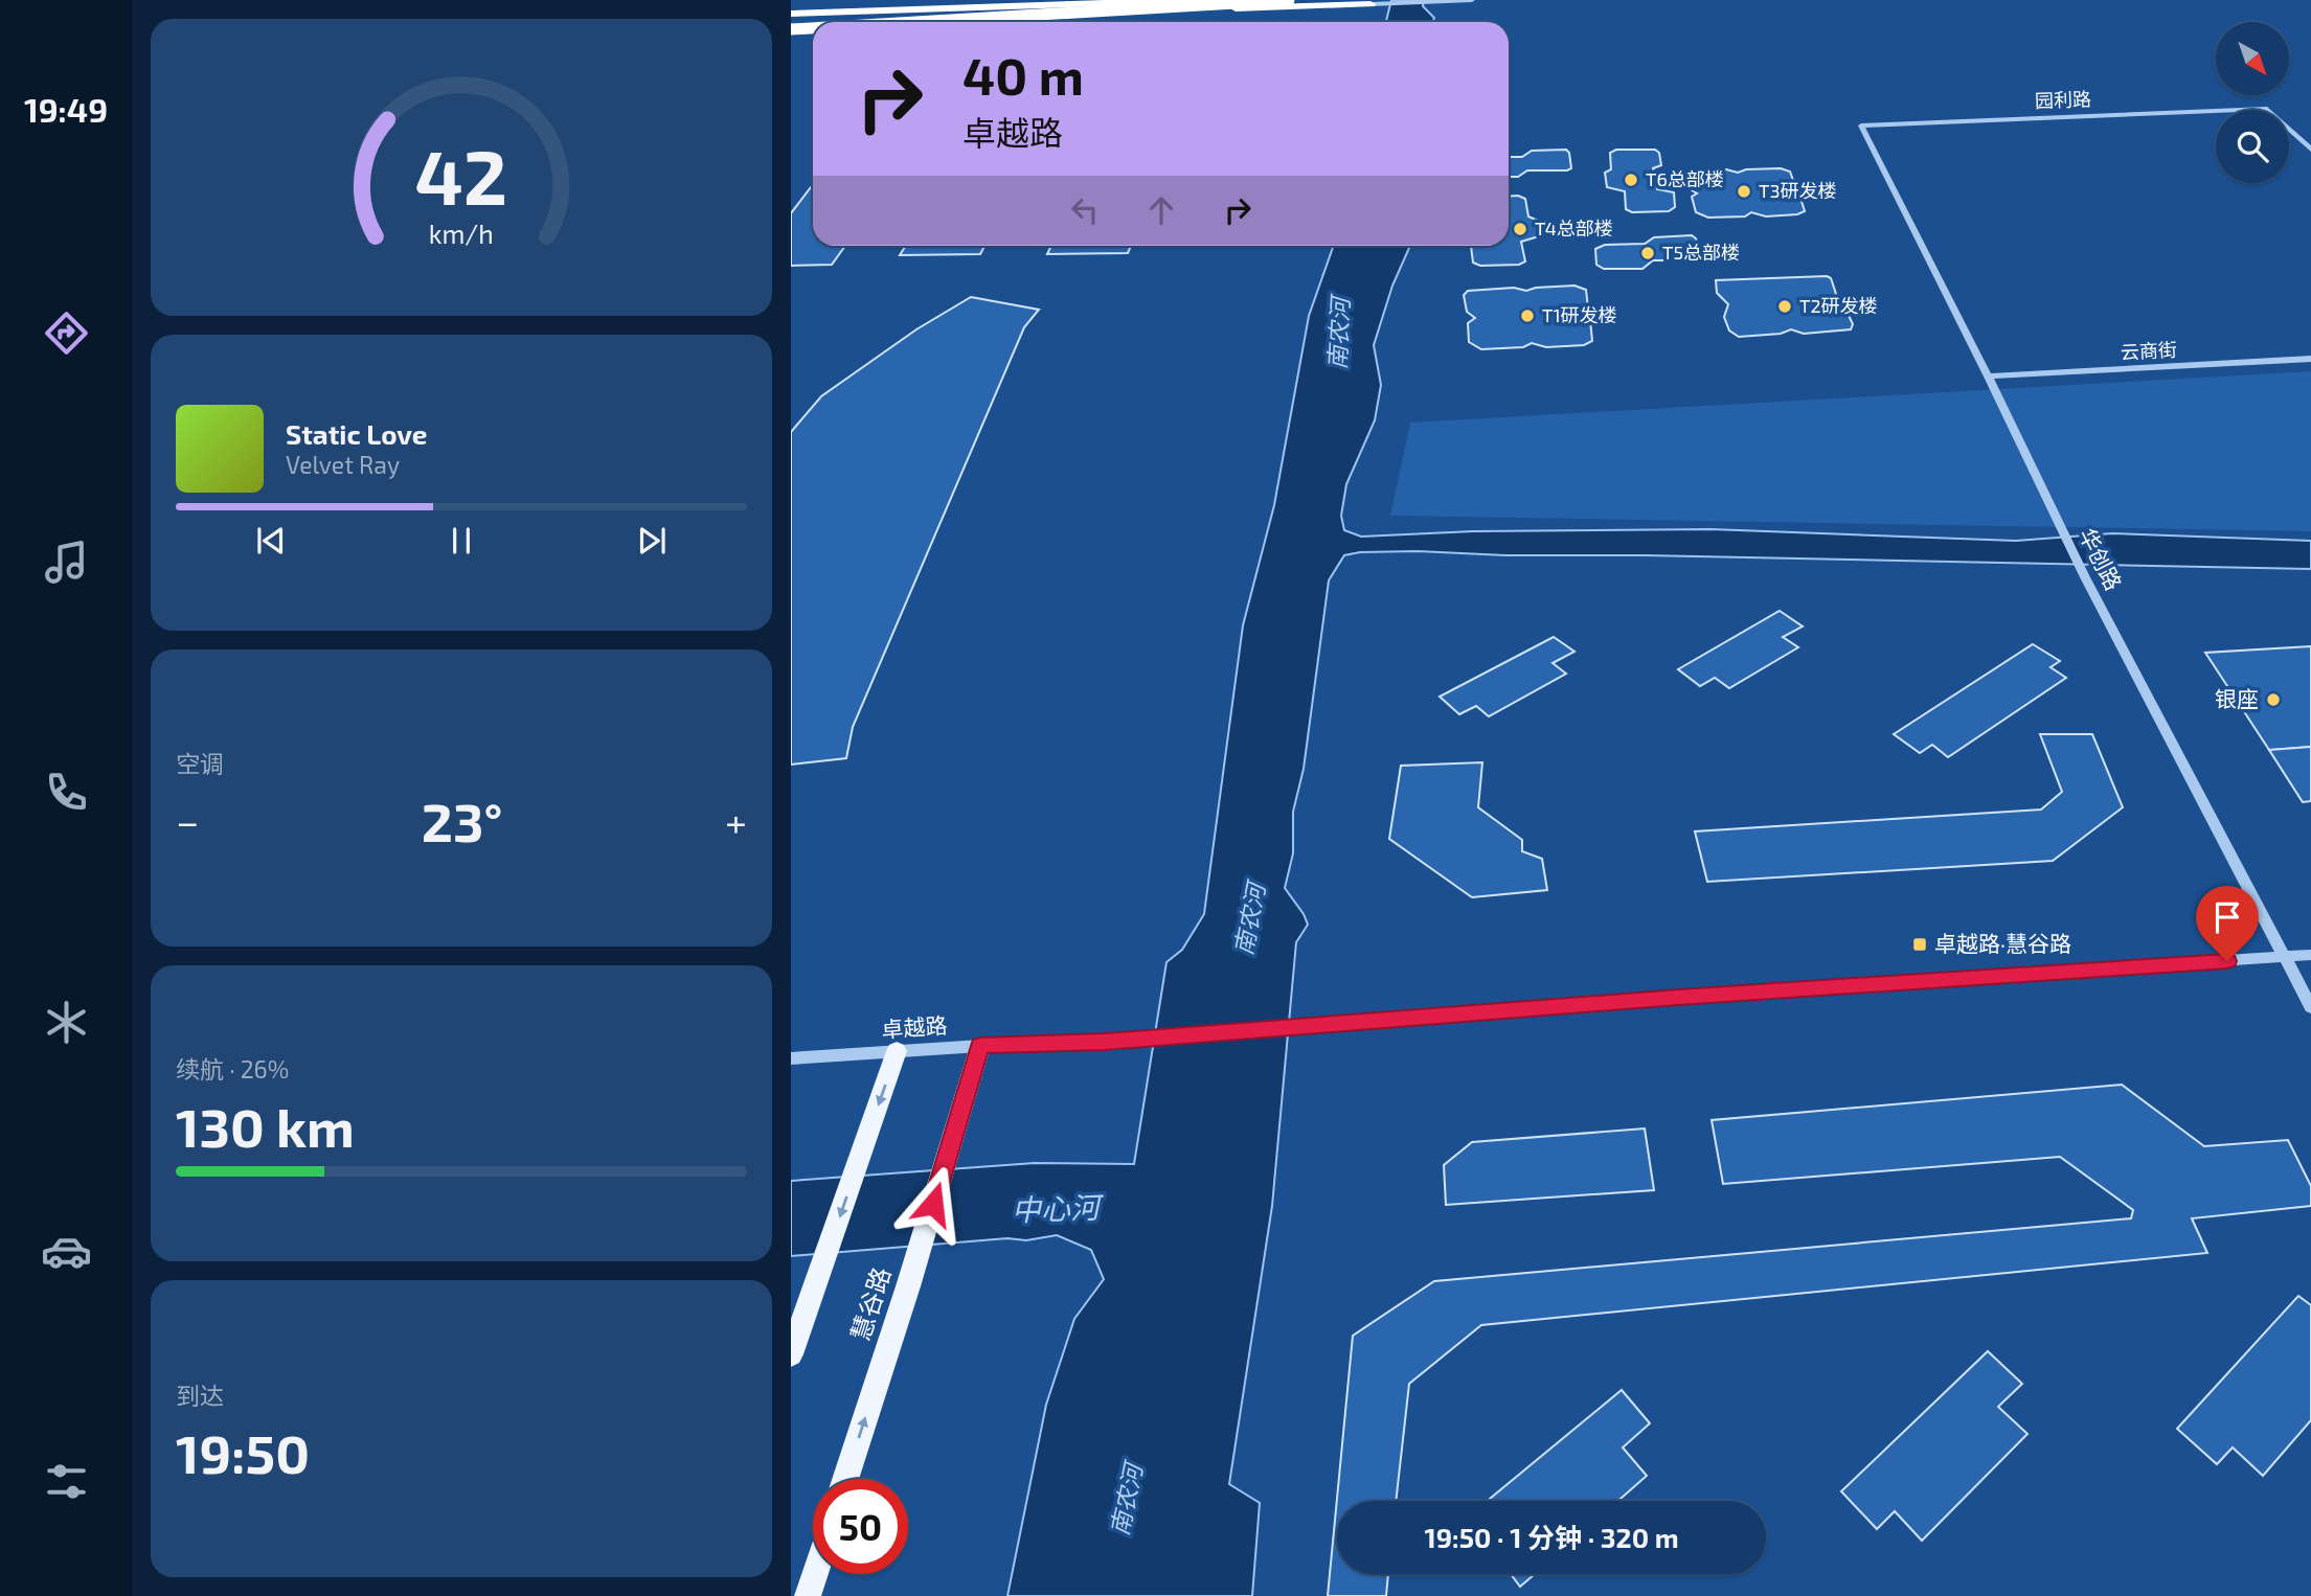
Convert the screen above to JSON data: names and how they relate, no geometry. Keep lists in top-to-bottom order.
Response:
{
  "streets": {
    "main road": ["慧谷路"],
    "street": [
      "园利路",
      "云商街",
      "华创路",
      "卓越路"
    ]
  },
  "crossings": [
    ["园利路", "华创路"],
    ["云商街", "华创路"],
    ["华创路", "卓越路"],
    ["卓越路", "慧谷路"]
  ],
  "water": ["南农河", "中心河"],
  "places": {
    "other": [
      "T6总部楼",
      "T3研发楼",
      "T4总部楼",
      "T5总部楼",
      "T2研发楼",
      "T1研发楼",
      "银座"
    ],
    "transit": ["卓越路·慧谷路"]
  },
  "north": "bottom right",
  "page": {
    "tabs": "19:49",
    "turn": ["40 m", "卓越路"],
    "song": ["Static Love", "Velvet Ray"],
    "tile": [
      "空调",
      ["续航 · 26%", "130 km"],
      ["到达", "19:50"]
    ],
    "heat": ["−", "23°", "+"],
    "limit": "50",
    "trip": "19:50 · 1 分钟 · 320 m",
    "gauge": ["42", "km/h"]
  }
}
